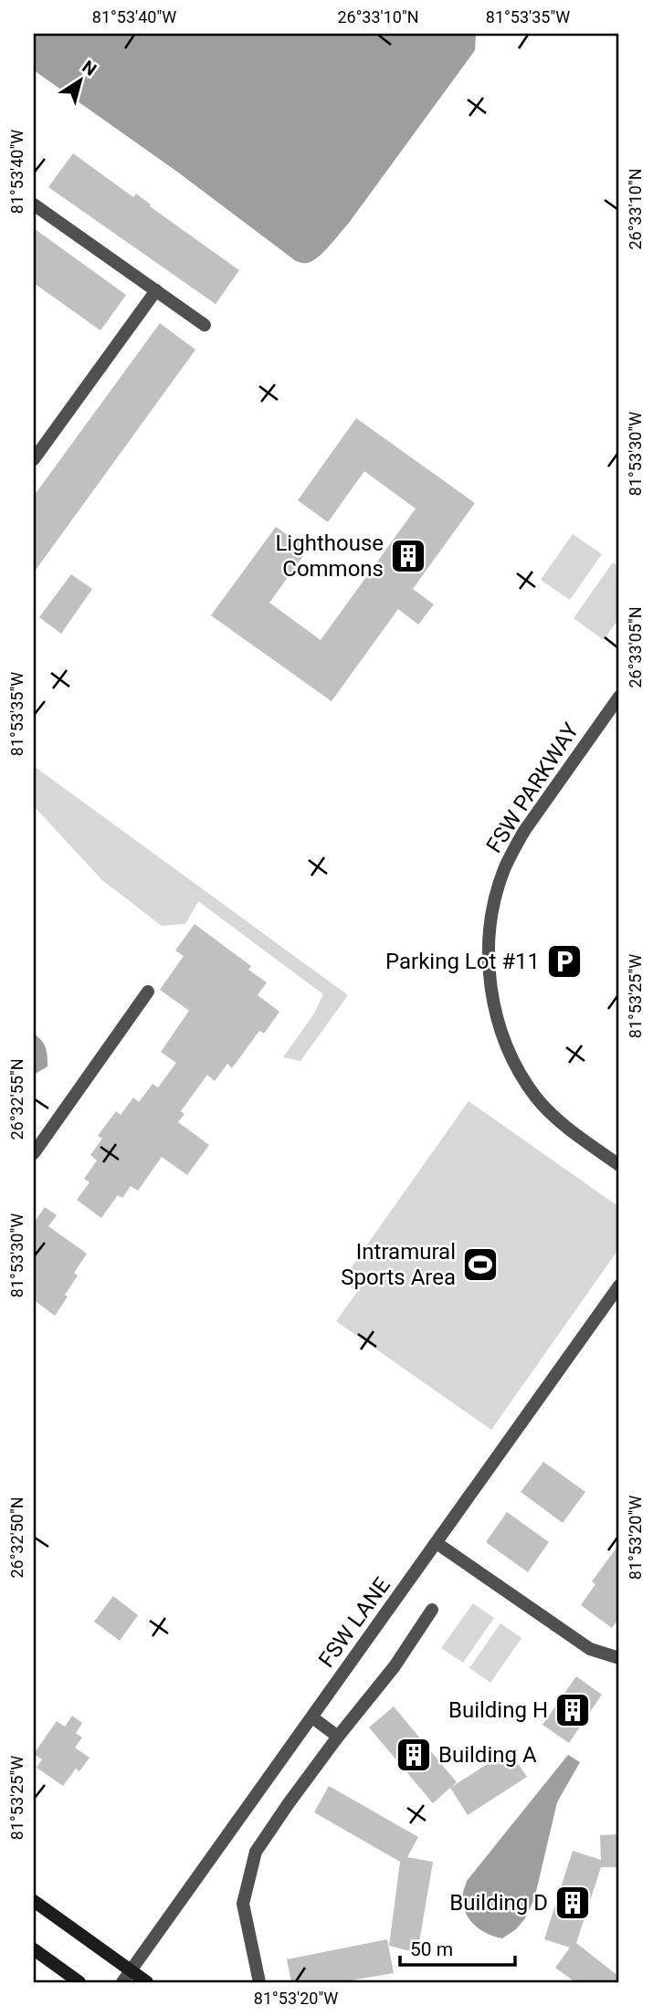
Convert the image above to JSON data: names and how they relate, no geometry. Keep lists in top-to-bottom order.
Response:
{
  "streets": {
    "street": ["FSW PARKWAY", "FSW LANE"]
  },
  "places": {
    "building": [
      "Lighthouse Commons",
      "Building H",
      "Building A",
      "Building D"
    ],
    "parking": ["Parking Lot #11"],
    "sports": ["Intramural Sports Area"]
  },
  "scale_bar": "50 m",
  "north": "top right",
  "coordinates": [
    "81°53'40\"W",
    "26°33'10\"N",
    "81°53'35\"W",
    "81°53'30\"W",
    "26°33'05\"N",
    "81°53'25\"W",
    "26°32'55\"N",
    "26°32'50\"N",
    "81°53'20\"W"
  ]
}
